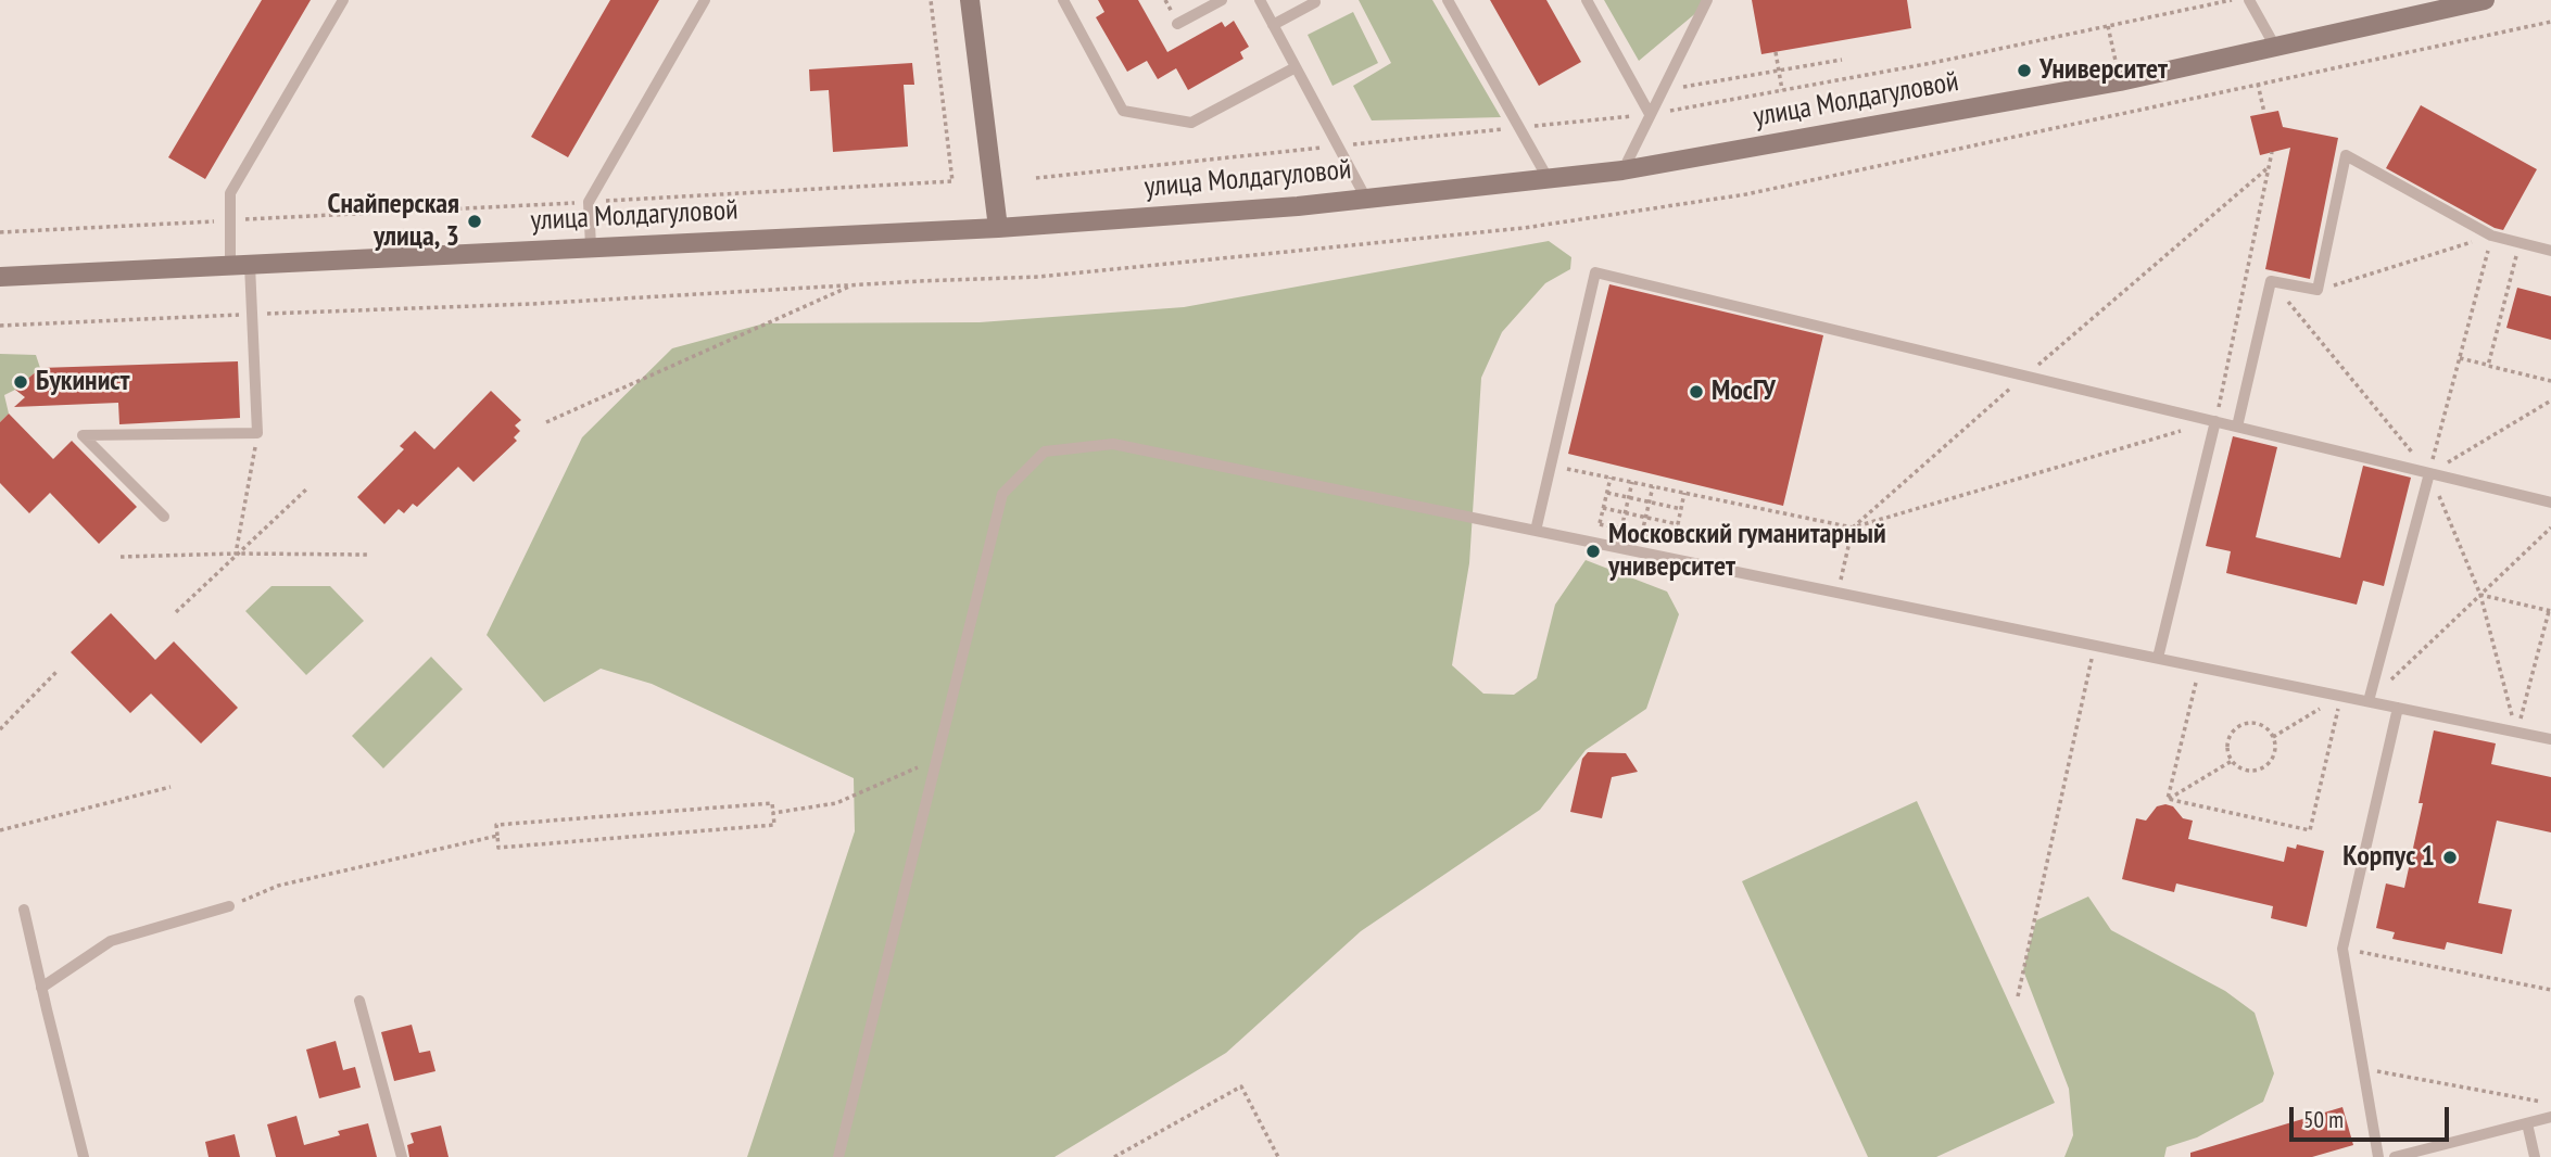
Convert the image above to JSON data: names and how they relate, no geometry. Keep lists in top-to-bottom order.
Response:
{
  "streets": {
    "street": ["улица Молдагуловой"]
  },
  "places": [
    "Университет",
    "Снайперская улица, 3",
    "Букинист",
    "МосГУ",
    "Московский гуманитарный университет",
    "Корпус 1"
  ],
  "scale_bar": "50 m"
}
